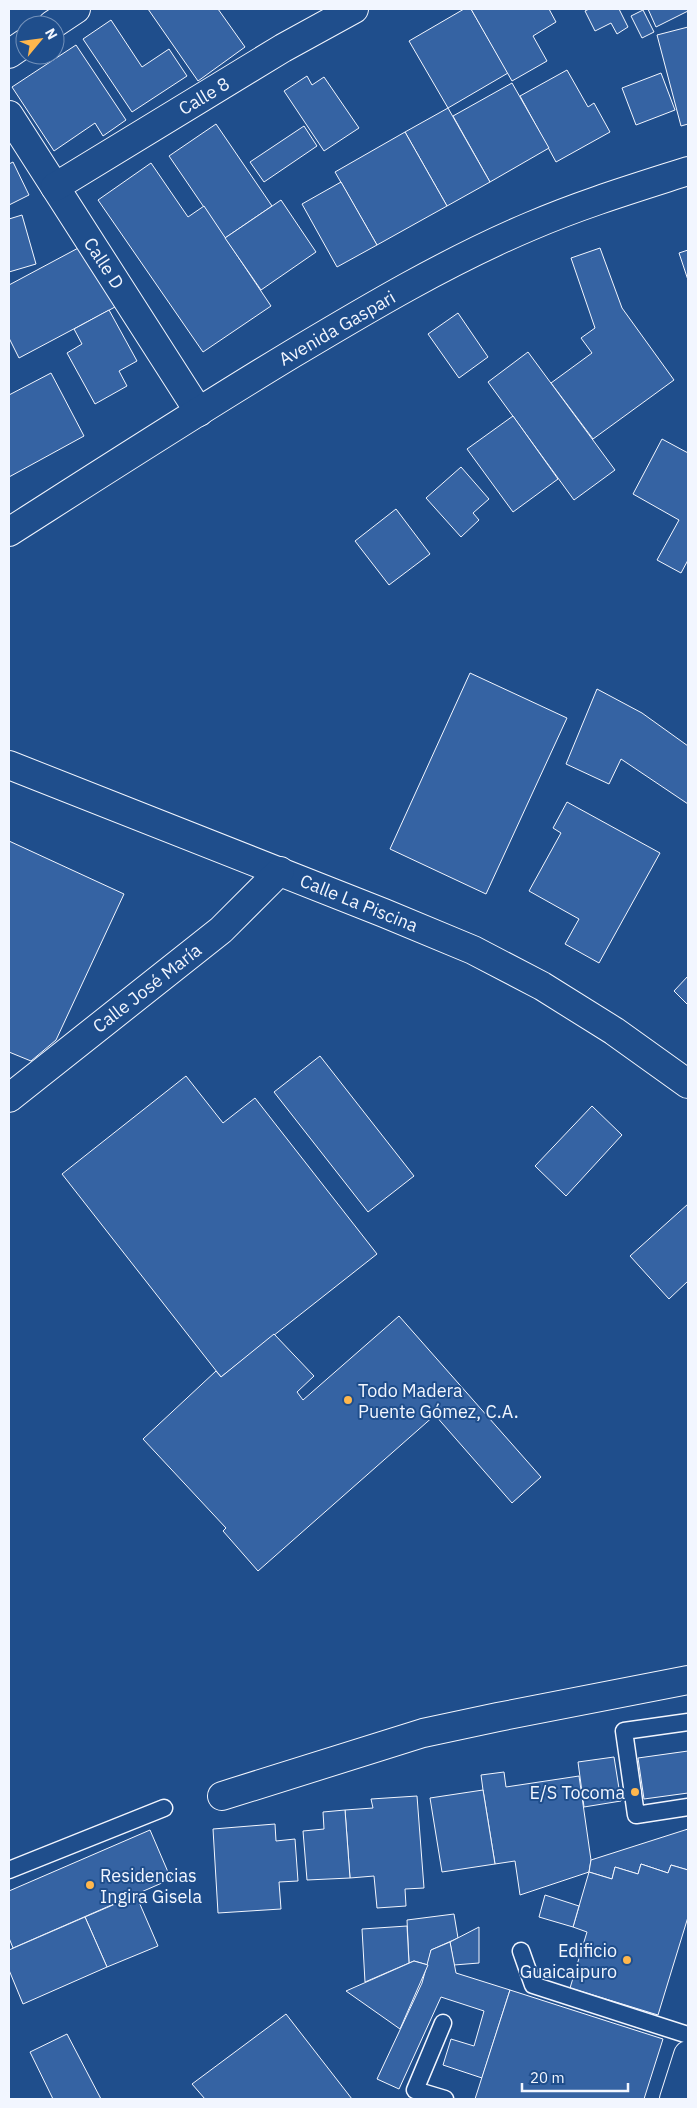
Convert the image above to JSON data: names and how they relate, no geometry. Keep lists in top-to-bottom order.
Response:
{
  "streets": {
    "street": [
      "Calle 8",
      "Calle D",
      "Avenida Gaspari",
      "Calle La Piscina",
      "Calle José María"
    ]
  },
  "crossings": [
    ["Calle 8", "Calle D"],
    ["Calle D", "Avenida Gaspari"],
    ["Calle La Piscina", "Calle José María"]
  ],
  "places": [
    "Todo Madera Puente Gómez, C.A.",
    "E/S Tocoma",
    "Residencias Ingira Gisela",
    "Edificio Guaicaipuro"
  ],
  "scale_bar": "20 m",
  "north": "top right"
}
